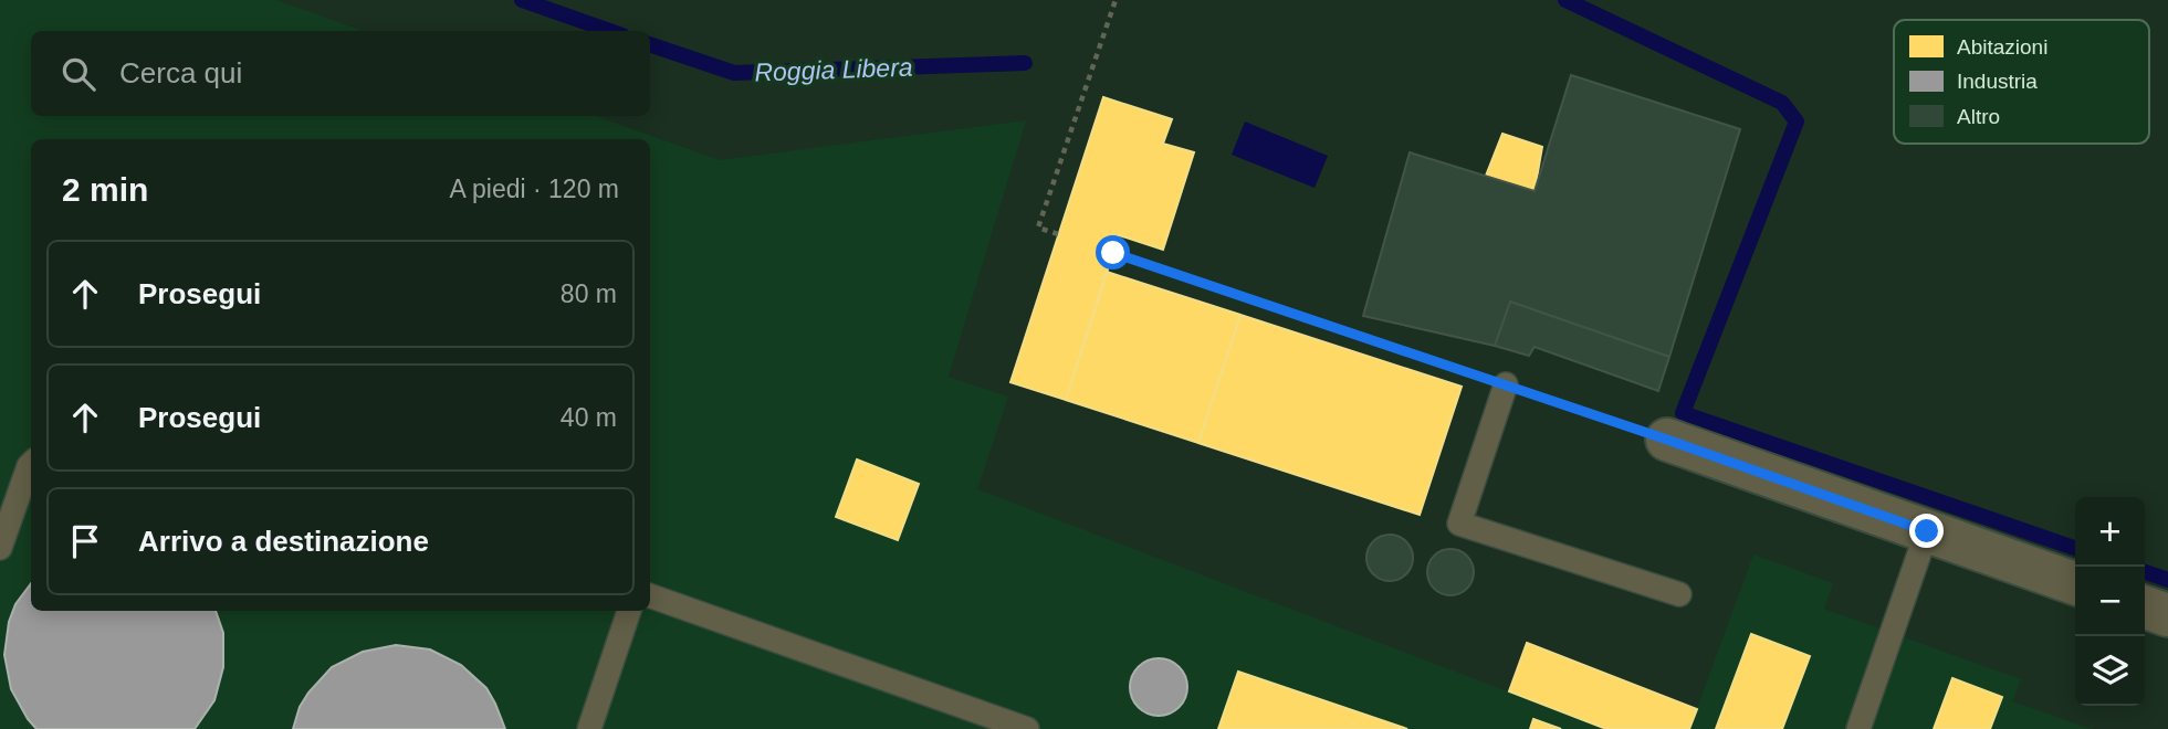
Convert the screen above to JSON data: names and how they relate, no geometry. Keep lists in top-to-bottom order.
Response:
{
  "water": ["Roggia Libera"],
  "legend": ["Abitazioni", "Industria", "Altro"],
  "page": {
    "search": "Cerca qui",
    "heading": ["2 min", "A piedi · 120 m"],
    "list": [
      ["Prosegui", "80 m"],
      ["Prosegui", "40 m"],
      "Arrivo a destinazione"
    ],
    "map_buttons": ["+", "−"]
  }
}
